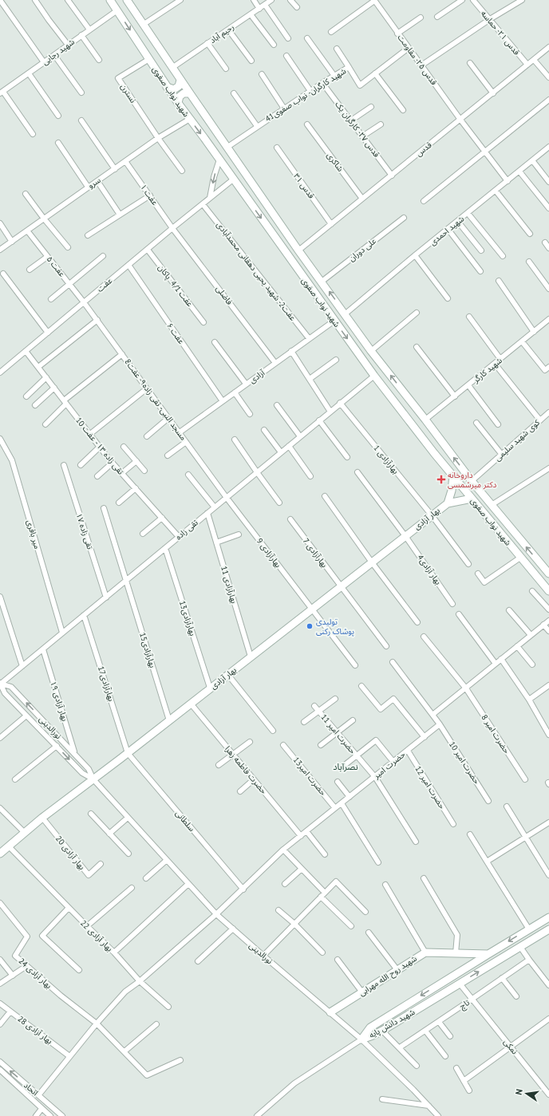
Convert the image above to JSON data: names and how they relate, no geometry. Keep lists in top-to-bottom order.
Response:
{
  "streets": {
    "main road": [
      "شهید نواب صفوی",
      "بهار آزادی",
      "شهید روح الله مهرابی",
      "شهید دانش پایه"
    ],
    "street": [
      "قدس ۲۱- حماسه",
      "رحیم آباد",
      "شهید رجایی",
      "قدس ۲۵- مقاومت",
      "نسترن",
      "شهید کارگران- نواب صفوی41",
      "قدس ۲۷- کارگران یک",
      "قدس",
      "شاکری",
      "سرو",
      "قدس ۳۱",
      "عفت ۱",
      "شهید احمدی",
      "علی دوران",
      "عفت ۵",
      "عفت2- شهید یحیی دهقانی محمدآبادی",
      "عفت",
      "عفت 4/1- پاکان",
      "فاضلی",
      "عفت ۶",
      "شهید کارگر",
      "آزادی",
      "مسجد النبی- تقی زاده۹- عفت8",
      "کوی شهید سلیمی",
      "تقی زاده ۱۳ - عفت 10",
      "بهارآزادی 1",
      "تقی زاده",
      "تقی زاده ۱۷",
      "میر بافری",
      "بهارآزادی 9",
      "بهارآزادی 7",
      "بهار آزادی4",
      "بهارآزادی 11",
      "بهارآزادی13",
      "بهارآزادی15",
      "بهارآزادی17",
      "بهار آزادی ۱۹",
      "نورالدینی",
      "حضرت امیر 11",
      "حضرت امیر 8",
      "حضرت امیر 10",
      "حضرت امیر",
      "حضرت فاطمه زهرا",
      "حضرت امیر13",
      "حضرت امیر 12",
      "سلطانی",
      "بهار آزادی 20",
      "بهار آزادی 22",
      "بهار آزادی 24",
      "تاچ",
      "بهار آزادی 28",
      "نمکی",
      "اتحاد"
    ]
  },
  "crossings": [
    ["قدس ۲۱- حماسه", "قدس"],
    ["رحیم آباد", "شهید نواب صفوی"],
    ["شهید رجایی", "شهید نواب صفوی"],
    ["قدس ۲۵- مقاومت", "شهید کارگران- نواب صفوی41"],
    ["قدس ۲۵- مقاومت", "قدس"],
    ["قدس ۲۵- مقاومت", "شهید احمدی"],
    ["شهید نواب صفوی", "نسترن"],
    ["شهید نواب صفوی", "شهید کارگران- نواب صفوی41"],
    ["شهید نواب صفوی", "قدس"],
    ["شهید نواب صفوی", "سرو"],
    ["شهید نواب صفوی", "شهید احمدی"],
    ["شهید نواب صفوی", "علی دوران"],
    ["شهید نواب صفوی", "عفت"],
    ["شهید نواب صفوی", "شهید کارگر"],
    ["شهید نواب صفوی", "آزادی"],
    ["شهید نواب صفوی", "کوی شهید سلیمی"],
    ["شهید نواب صفوی", "بهار آزادی"],
    ["شهید نواب صفوی", "تقی زاده"],
    ["نسترن", "سرو"],
    ["شهید کارگران- نواب صفوی41", "قدس ۲۷- کارگران یک"],
    ["قدس ۲۷- کارگران یک", "قدس"],
    ["قدس", "شاکری"],
    ["قدس", "قدس ۳۱"],
    ["سرو", "عفت ۱"],
    ["سرو", "عفت ۵"],
    ["عفت ۱", "عفت"],
    ["عفت ۱", "فاضلی"],
    ["عفت ۵", "عفت"],
    ["عفت ۵", "مسجد النبی- تقی زاده۹- عفت8"],
    ["عفت2- شهید یحیی دهقانی محمدآبادی", "عفت"],
    ["عفت2- شهید یحیی دهقانی محمدآبادی", "آزادی"],
    ["عفت", "عفت 4/1- پاکان"],
    ["عفت", "فاضلی"],
    ["عفت", "عفت ۶"],
    ["عفت", "مسجد النبی- تقی زاده۹- عفت8"],
    ["عفت", "تقی زاده ۱۳ - عفت 10"],
    ["فاضلی", "آزادی"],
    ["عفت ۶", "آزادی"],
    ["آزادی", "مسجد النبی- تقی زاده۹- عفت8"],
    ["مسجد النبی- تقی زاده۹- عفت8", "تقی زاده"],
    ["مسجد النبی- تقی زاده۹- عفت8", "بهارآزادی 9"],
    ["تقی زاده ۱۳ - عفت 10", "تقی زاده"],
    ["بهارآزادی 1", "بهار آزادی"],
    ["بهارآزادی 1", "تقی زاده"],
    ["بهار آزادی", "بهارآزادی 9"],
    ["بهار آزادی", "بهارآزادی 7"],
    ["بهار آزادی", "بهار آزادی4"],
    ["بهار آزادی", "بهارآزادی 11"],
    ["بهار آزادی", "بهارآزادی13"],
    ["بهار آزادی", "بهارآزادی15"],
    ["بهار آزادی", "بهارآزادی17"],
    ["بهار آزادی", "نورالدینی"],
    ["بهار آزادی", "حضرت فاطمه زهرا"],
    ["بهار آزادی", "سلطانی"],
    ["بهار آزادی", "بهار آزادی 20"],
    ["بهار آزادی", "بهار آزادی 22"],
    ["تقی زاده", "تقی زاده ۱۷"],
    ["تقی زاده", "میر بافری"],
    ["تقی زاده", "بهارآزادی 9"],
    ["تقی زاده", "بهارآزادی 11"],
    ["تقی زاده", "بهارآزادی13"],
    ["تقی زاده", "بهارآزادی15"],
    ["تقی زاده", "بهارآزادی17"],
    ["تقی زاده", "بهار آزادی ۱۹"],
    ["تقی زاده", "نورالدینی"],
    ["بهارآزادی17", "سلطانی"],
    ["بهار آزادی ۱۹", "نورالدینی"],
    ["نورالدینی", "حضرت امیر"],
    ["نورالدینی", "بهار آزادی 22"],
    ["نورالدینی", "شهید روح الله مهرابی"],
    ["نورالدینی", "شهید دانش پایه"],
    ["حضرت امیر 11", "حضرت امیر"],
    ["حضرت امیر 10", "حضرت امیر"],
    ["حضرت امیر", "حضرت فاطمه زهرا"],
    ["حضرت امیر", "حضرت امیر13"],
    ["حضرت امیر", "حضرت امیر 12"],
    ["حضرت امیر", "سلطانی"],
    ["حضرت امیر", "بهار آزادی 24"],
    ["حضرت امیر", "بهار آزادی 28"],
    ["حضرت امیر", "اتحاد"],
    ["شهید روح الله مهرابی", "شهید دانش پایه"],
    ["تاچ", "نمکی"],
    ["شهید دانش پایه", "نمکی"]
  ],
  "districts": ["نصرآباد"],
  "places": {
    "health": ["داروخانه دکتر میرشمسی"],
    "other": ["تولیدی پوشاک رکنی"]
  },
  "north": "left"
}
